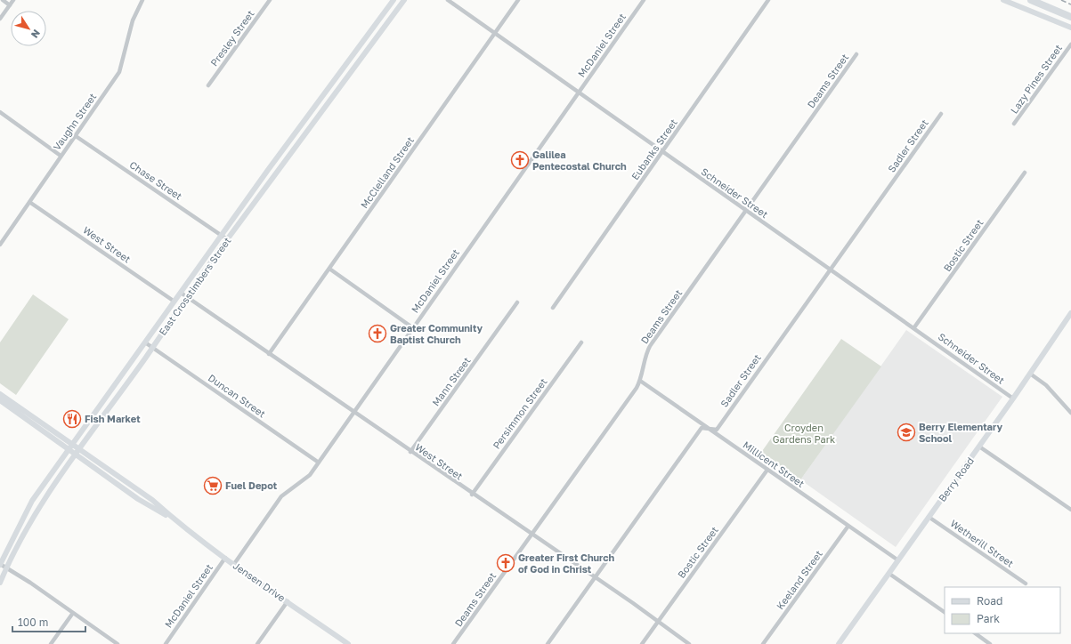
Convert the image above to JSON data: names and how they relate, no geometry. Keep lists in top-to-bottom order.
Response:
{
  "streets": {
    "main road": ["East Crosstimbers Street", "Berry Road", "Jensen Drive"],
    "street": [
      "Presley Street",
      "McDaniel Street",
      "Lazy Pines Street",
      "Deams Street",
      "Vaughn Street",
      "Sadler Street",
      "Eubanks Street",
      "McClelland Street",
      "Chase Street",
      "Schneider Street",
      "West Street",
      "Bostic Street",
      "Mann Street",
      "Duncan Street",
      "Persimmon Street",
      "Millicent Street",
      "Wetherill Street",
      "Keeland Street"
    ]
  },
  "crossings": [
    ["McDaniel Street", "Schneider Street"],
    ["McDaniel Street", "West Street"],
    ["McDaniel Street", "Duncan Street"],
    ["McDaniel Street", "Jensen Drive"],
    ["Deams Street", "Schneider Street"],
    ["Deams Street", "West Street"],
    ["Deams Street", "Millicent Street"],
    ["Vaughn Street", "Chase Street"],
    ["Vaughn Street", "West Street"],
    ["Sadler Street", "Schneider Street"],
    ["Sadler Street", "West Street"],
    ["Sadler Street", "Millicent Street"],
    ["Eubanks Street", "Schneider Street"],
    ["McClelland Street", "Schneider Street"],
    ["McClelland Street", "West Street"],
    ["Chase Street", "East Crosstimbers Street"],
    ["Schneider Street", "Bostic Street"],
    ["Schneider Street", "Berry Road"],
    ["West Street", "Bostic Street"],
    ["West Street", "East Crosstimbers Street"],
    ["West Street", "Mann Street"],
    ["West Street", "Persimmon Street"],
    ["Bostic Street", "Millicent Street"],
    ["East Crosstimbers Street", "Duncan Street"],
    ["East Crosstimbers Street", "Jensen Drive"],
    ["Millicent Street", "Berry Road"],
    ["Millicent Street", "Keeland Street"],
    ["Berry Road", "Wetherill Street"]
  ],
  "parks": ["Croyden Gardens Park"],
  "places": {
    "church": ["Galilea Pentecostal Church", "Greater Community Baptist Church", "Greater First Church of God in Christ"],
    "restaurant": ["Fish Market"],
    "school or university": ["Berry Elementary School"],
    "supermarket": ["Fuel Depot"]
  },
  "legend": ["Road", "Park"],
  "scale_bar": "100 m",
  "north": "bottom right"
}
